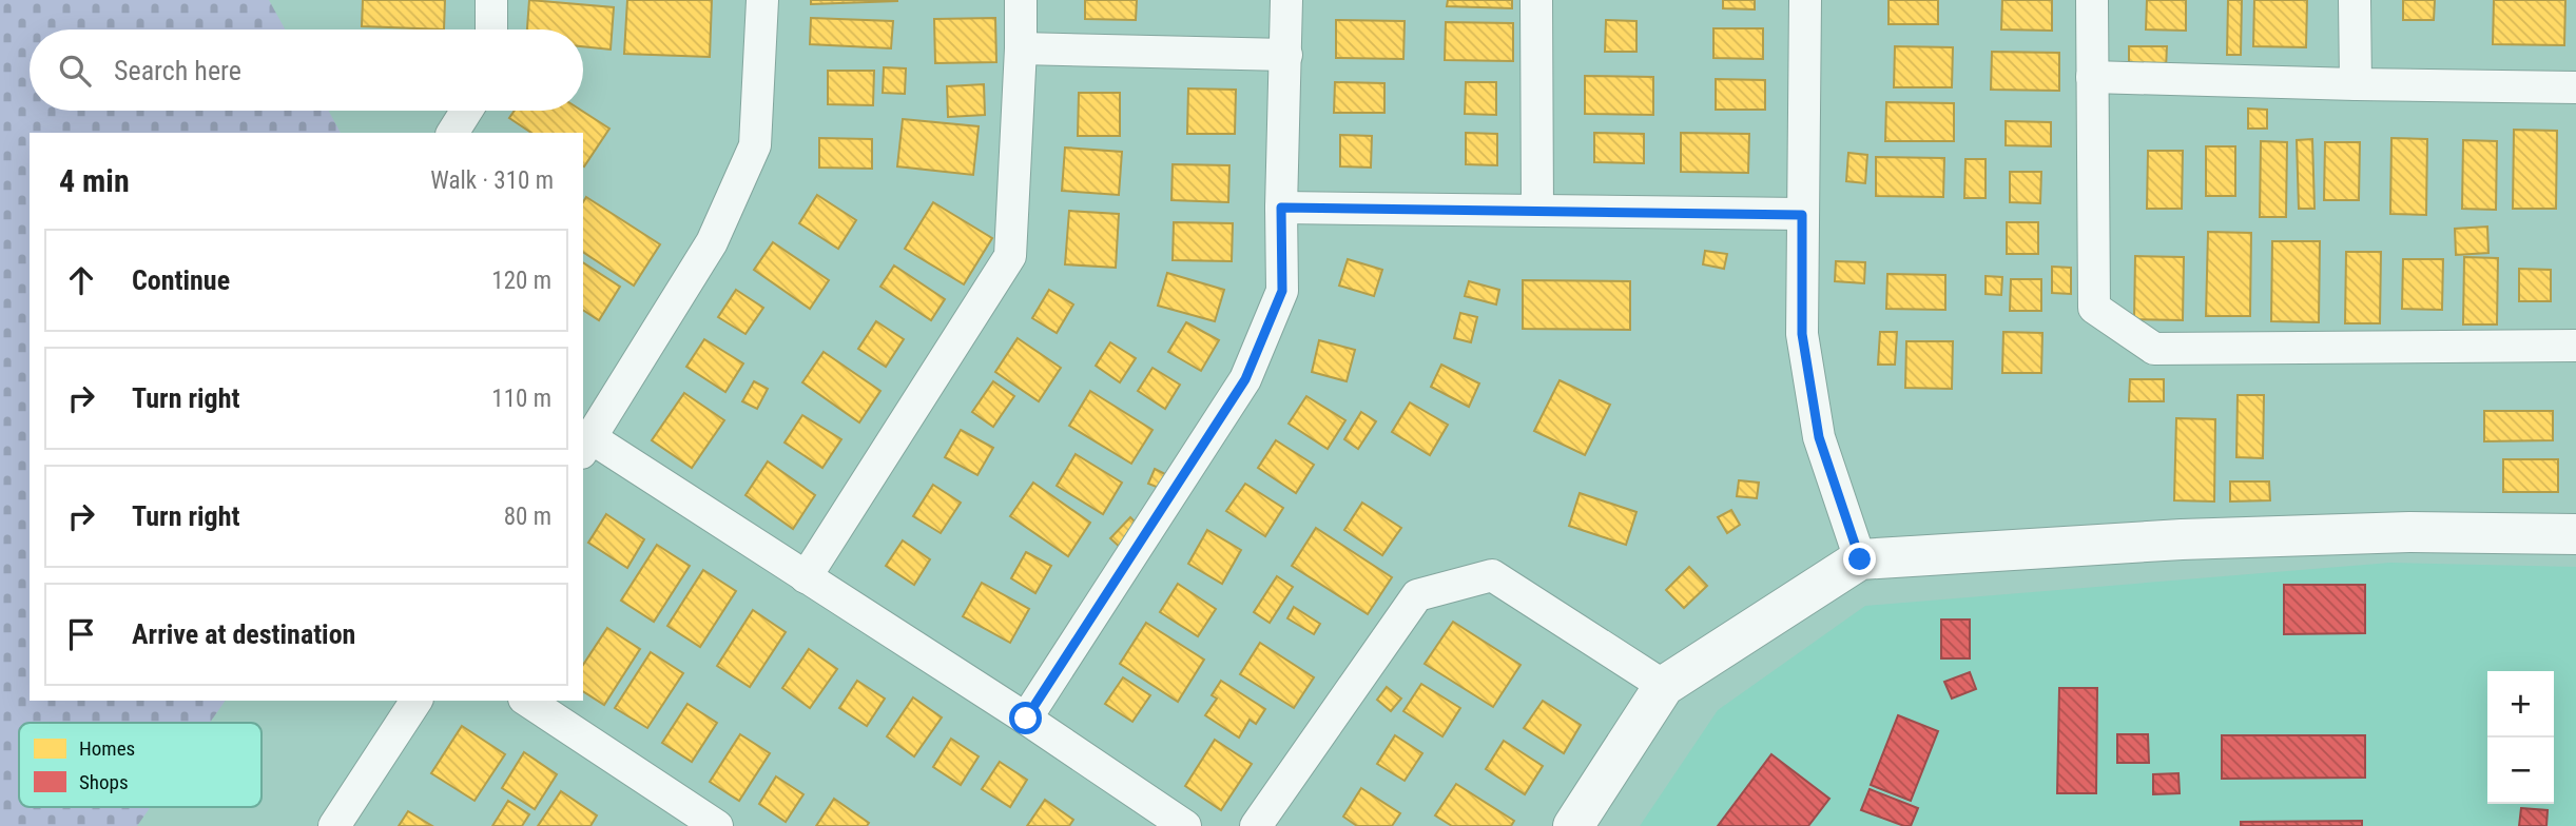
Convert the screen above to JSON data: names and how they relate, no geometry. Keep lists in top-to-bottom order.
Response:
{
  "legend": ["Homes", "Shops"],
  "page": {
    "search": "Search here",
    "heading": ["4 min", "Walk · 310 m"],
    "list": [
      ["Continue", "120 m"],
      ["Turn right", "110 m"],
      ["Turn right", "80 m"],
      "Arrive at destination"
    ],
    "map_buttons": ["+", "−"]
  }
}
